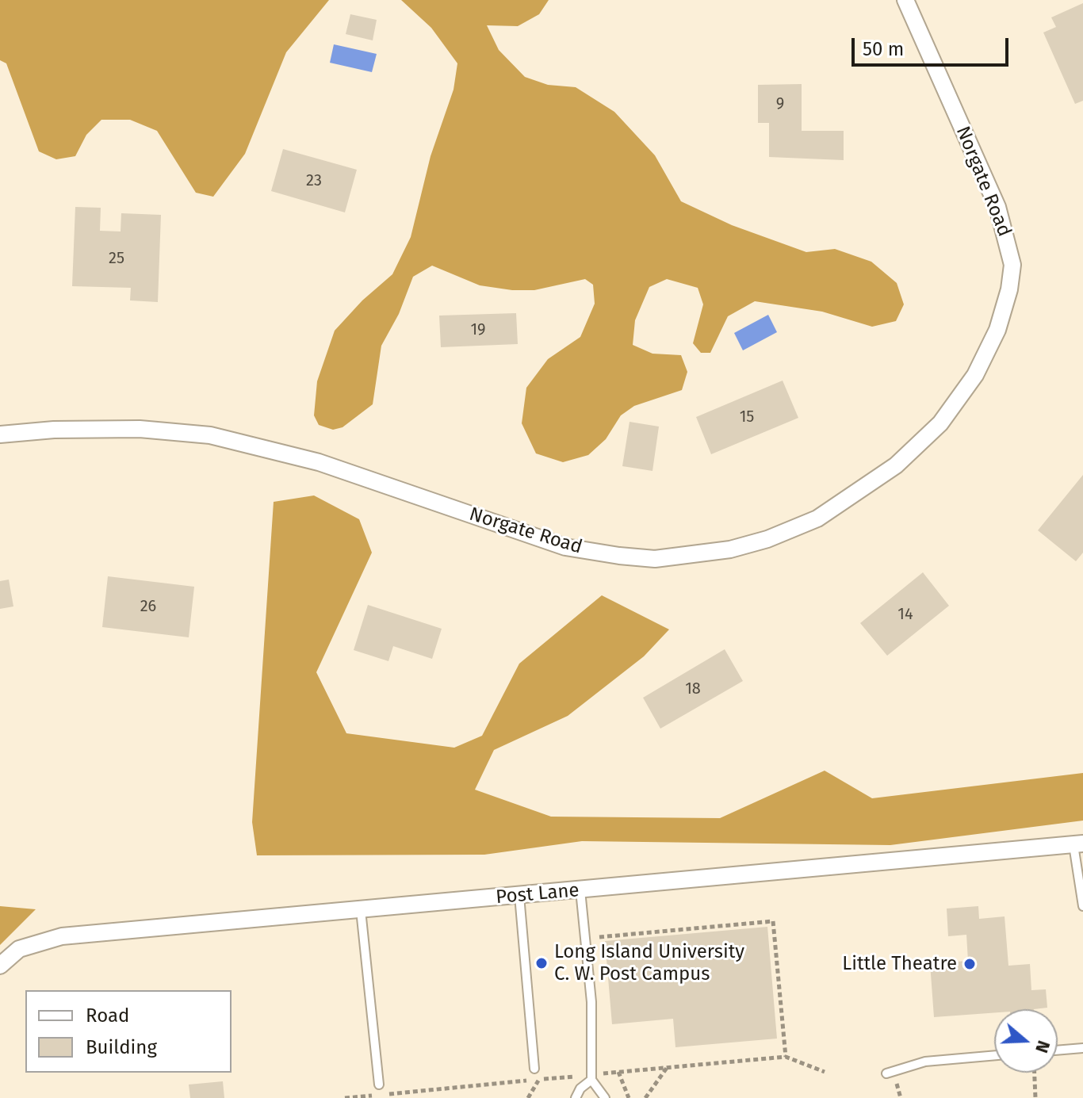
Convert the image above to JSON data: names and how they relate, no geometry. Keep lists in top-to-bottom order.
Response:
{
  "streets": {
    "street": ["Norgate Road", "Post Lane"]
  },
  "places": ["Long Island University C. W. Post Campus", "Little Theatre"],
  "house_numbers": [
    "9",
    "23",
    "25",
    "19",
    "15",
    "26",
    "14",
    "18"
  ],
  "legend": ["Road", "Building"],
  "scale_bar": "50 m",
  "north": "right"
}
